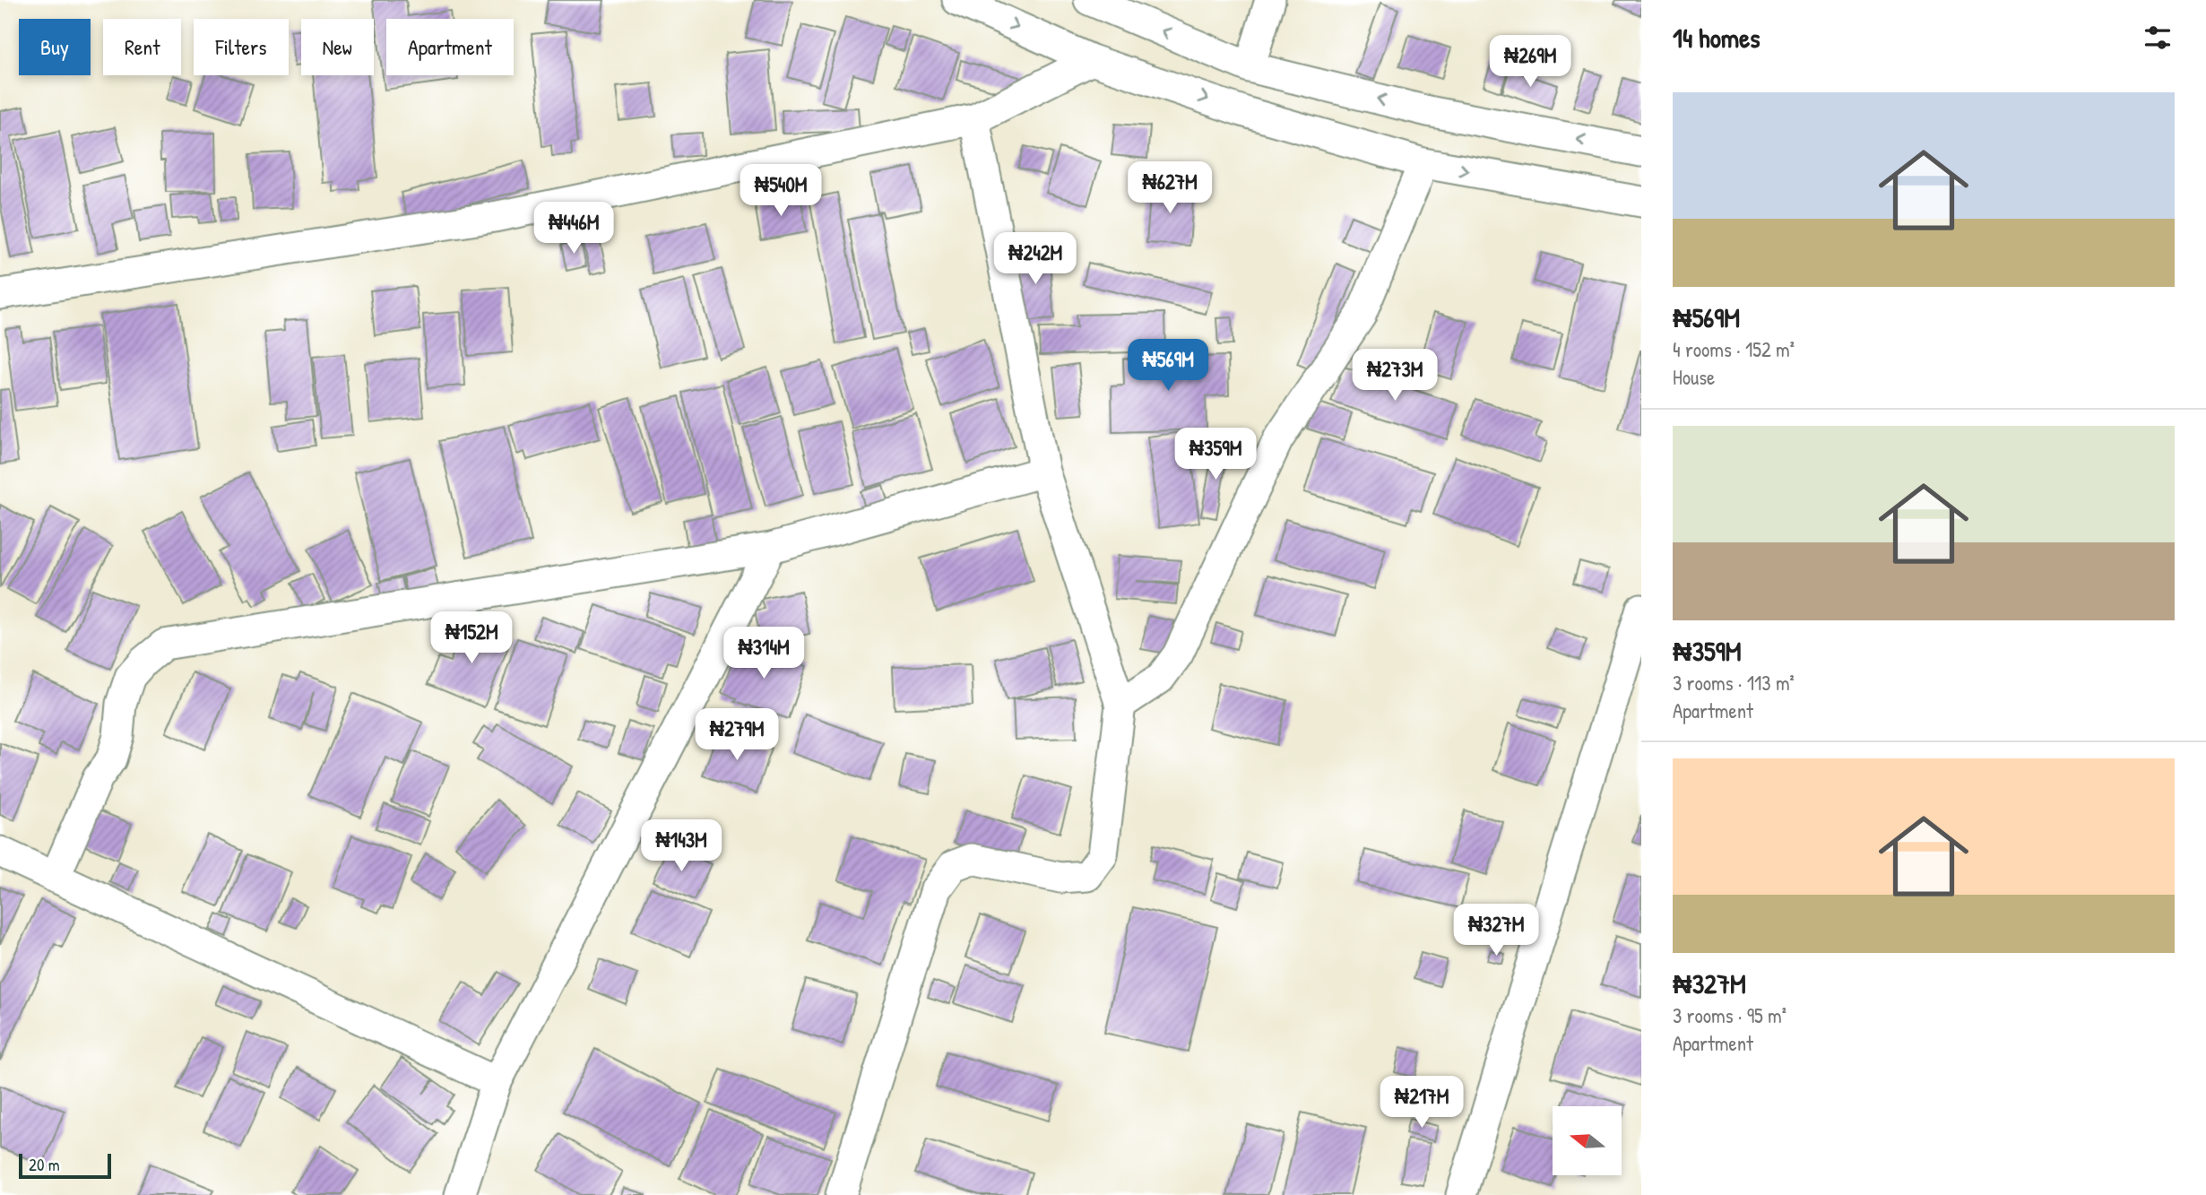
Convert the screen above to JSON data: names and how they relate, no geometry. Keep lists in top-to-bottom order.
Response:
{
  "scale_bar": "20 m",
  "north": "left",
  "page": {
    "heading": "14 homes",
    "chip": [
      "Buy",
      "Rent",
      "Filters",
      "New",
      "Apartment"
    ],
    "price": [
      "₦269M",
      "₦627M",
      "₦540M",
      "₦446M",
      "₦242M",
      "₦569M",
      "₦273M",
      "₦359M",
      "₦152M",
      "₦314M",
      "₦279M",
      "₦143M",
      "₦327M",
      "₦217M"
    ],
    "list": [
      {
        "name": "₦569M",
        "note": "4 rooms · 152 m² · House"
      },
      {
        "name": "₦359M",
        "note": "3 rooms · 113 m² · Apartment"
      },
      {
        "name": "₦327M",
        "note": "3 rooms · 95 m² · Apartment"
      }
    ],
    "scale": "20 m"
  }
}
